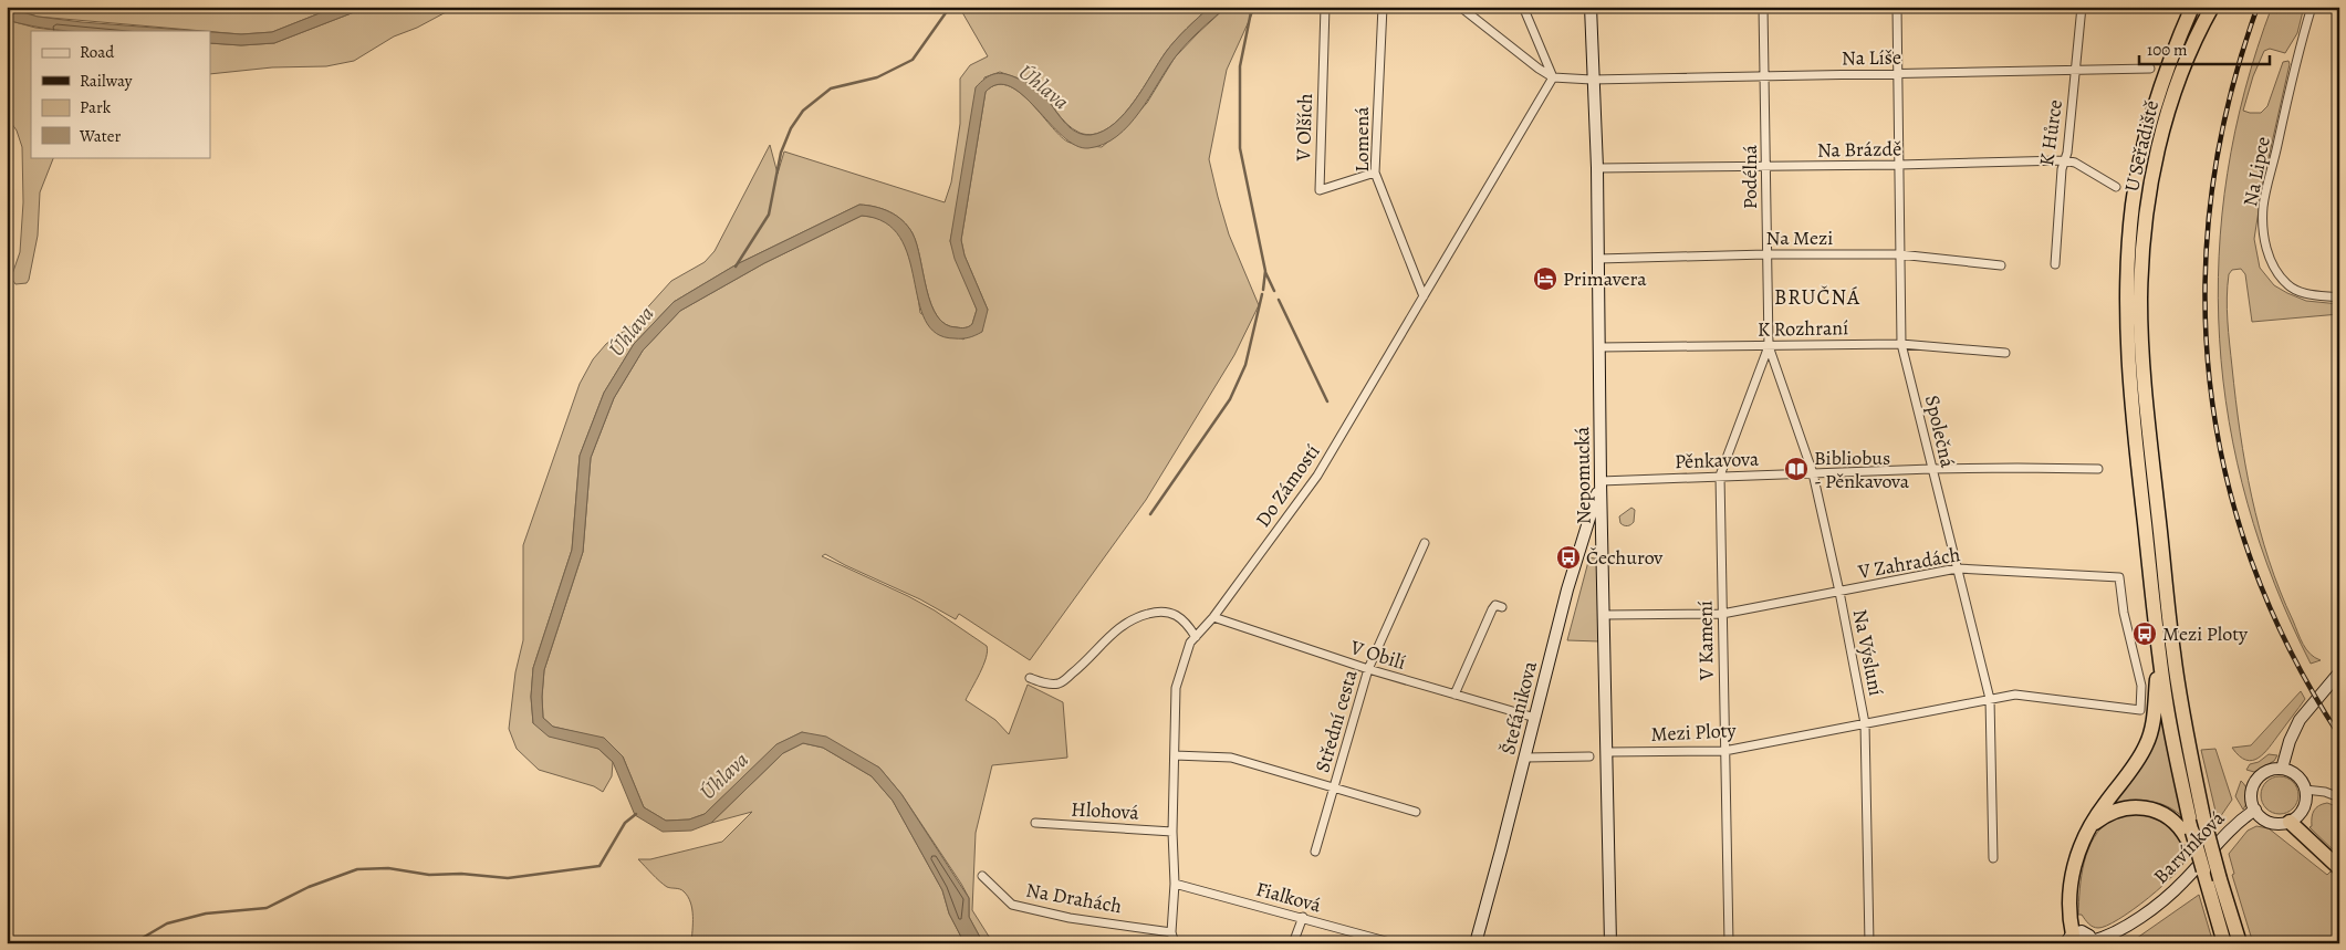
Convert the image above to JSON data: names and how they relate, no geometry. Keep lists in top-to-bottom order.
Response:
{
  "streets": {
    "highway": ["U Seřadiště"],
    "street": [
      "Na Líše",
      "V Olších",
      "K Hůrce",
      "Lomená",
      "Na Brázdě",
      "Na Lipce",
      "Podélná",
      "Na Mezi",
      "K Rozhraní",
      "Společná",
      "Pěnkavova",
      "Nepomucká",
      "Do Zámostí",
      "V Zahradách",
      "V Kamení",
      "Na Výsluní",
      "V Obilí",
      "Štefánikova",
      "Střední cesta",
      "Mezi Ploty",
      "Hlohová",
      "Barvínková",
      "Fialková",
      "Na Drahách"
    ]
  },
  "crossings": [
    ["Na Líše", "K Hůrce"],
    ["Na Líše", "Podélná"],
    ["Na Líše", "Společná"],
    ["Na Líše", "Nepomucká"],
    ["Na Líše", "Do Zámostí"],
    ["V Olších", "Lomená"],
    ["K Hůrce", "Na Brázdě"],
    ["Lomená", "Do Zámostí"],
    ["Na Brázdě", "Podélná"],
    ["Na Brázdě", "Společná"],
    ["Na Brázdě", "Nepomucká"],
    ["Podélná", "Na Mezi"],
    ["Podélná", "K Rozhraní"],
    ["Podélná", "V Kamení"],
    ["Podélná", "Na Výsluní"],
    ["Na Mezi", "Společná"],
    ["Na Mezi", "Nepomucká"],
    ["K Rozhraní", "Společná"],
    ["K Rozhraní", "Nepomucká"],
    ["K Rozhraní", "V Kamení"],
    ["K Rozhraní", "Na Výsluní"],
    ["Společná", "Pěnkavova"],
    ["Společná", "V Zahradách"],
    ["Společná", "Mezi Ploty"],
    ["Pěnkavova", "Nepomucká"],
    ["Pěnkavova", "V Kamení"],
    ["Pěnkavova", "Na Výsluní"],
    ["Pěnkavova", "Štefánikova"],
    ["Nepomucká", "V Zahradách"],
    ["Nepomucká", "Štefánikova"],
    ["Nepomucká", "Mezi Ploty"],
    ["Do Zámostí", "V Obilí"],
    ["Do Zámostí", "Hlohová"],
    ["Do Zámostí", "Fialková"],
    ["Do Zámostí", "Na Drahách"],
    ["V Zahradách", "V Kamení"],
    ["V Zahradách", "Na Výsluní"],
    ["V Zahradách", "Mezi Ploty"],
    ["V Kamení", "Na Výsluní"],
    ["V Kamení", "Mezi Ploty"],
    ["Na Výsluní", "Mezi Ploty"],
    ["V Obilí", "Štefánikova"],
    ["V Obilí", "Střední cesta"]
  ],
  "districts": ["BRUČNÁ"],
  "water": ["Úhlava"],
  "places": {
    "hotel": ["Primavera"],
    "library": ["Bibliobus - Pěnkavova"],
    "bus stop": ["Čechurov", "Mezi Ploty"]
  },
  "legend": [
    "Road",
    "Railway",
    "Park",
    "Water"
  ],
  "scale_bar": "100 m"
}
